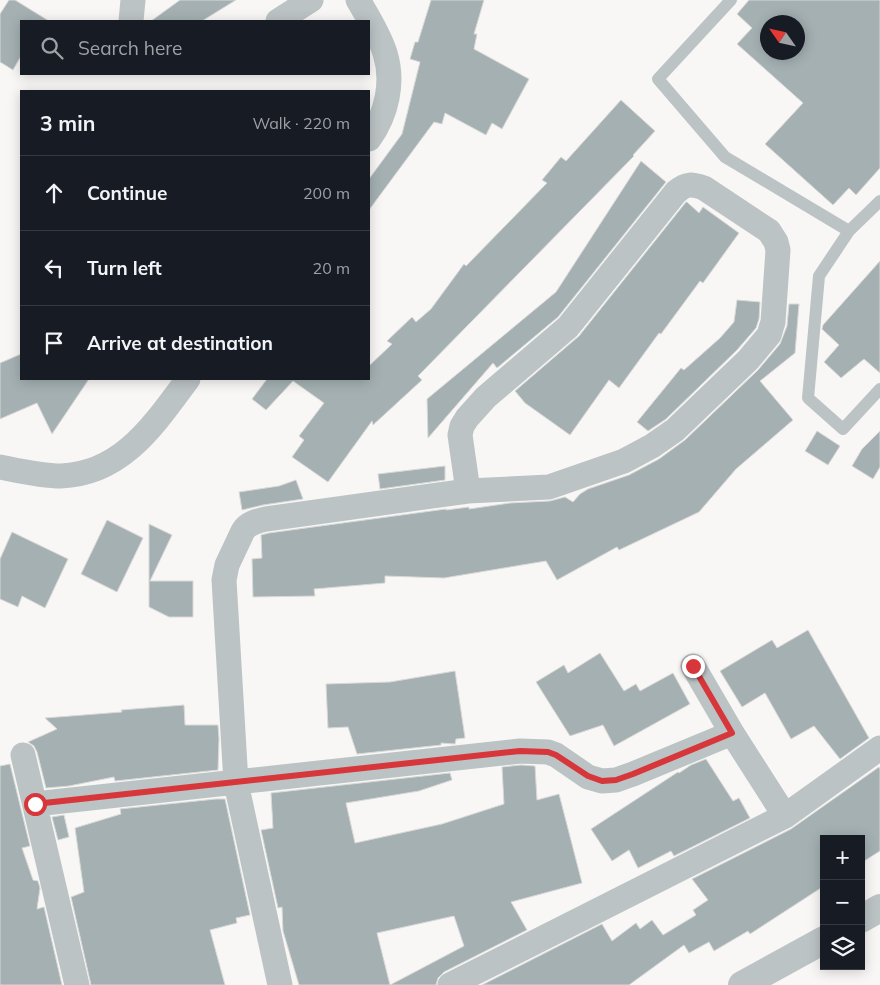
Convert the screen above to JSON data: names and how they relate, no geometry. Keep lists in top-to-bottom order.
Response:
{
  "north": "top left",
  "page": {
    "search": "Search here",
    "heading": ["3 min", "Walk · 220 m"],
    "list": [
      ["Continue", "200 m"],
      ["Turn left", "20 m"],
      "Arrive at destination"
    ],
    "map_buttons": ["+", "−"]
  }
}
